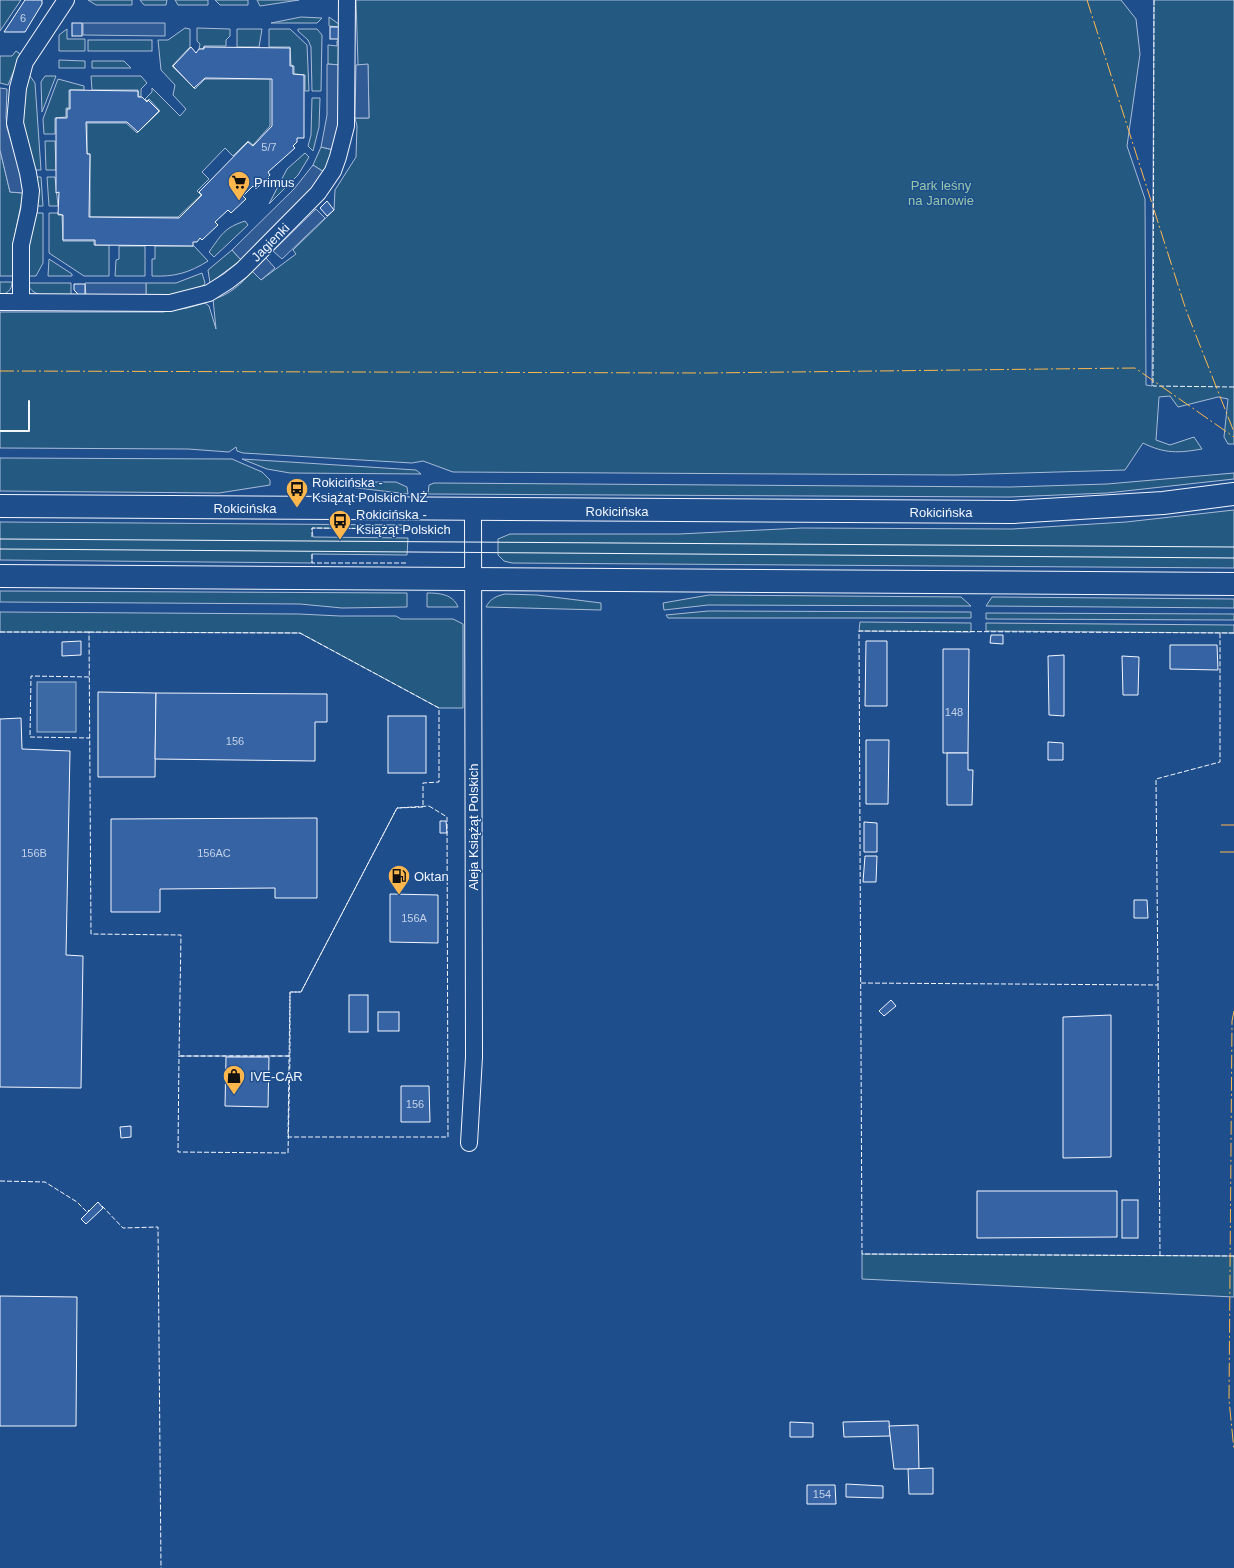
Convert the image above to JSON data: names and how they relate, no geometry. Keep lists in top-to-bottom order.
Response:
{
  "streets": {
    "main road": ["Rokicińska"],
    "street": ["Jagienki", "Aleja Książąt Polskich"]
  },
  "crossings": [
    ["Rokicińska", "Aleja Książąt Polskich"]
  ],
  "parks": ["Park leśny na Janowie"],
  "places": {
    "supermarket": ["Primus"],
    "bus stop": ["Rokicińska - Książąt Polskich NŻ", "Rokicińska - Książąt Polskich"],
    "fuel station": ["Oktan"],
    "shop": ["IVE-CAR"]
  },
  "house_numbers": [
    "6",
    "5/7",
    "148",
    "156",
    "156B",
    "156AC",
    "156A",
    "156",
    "154"
  ]
}
